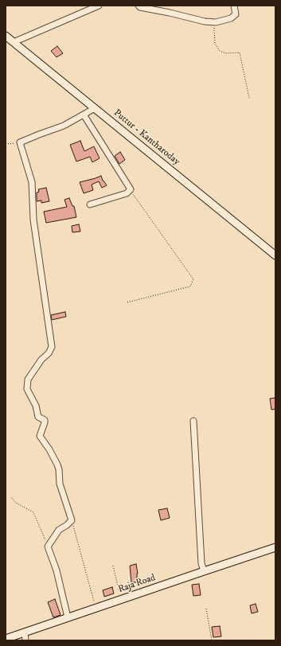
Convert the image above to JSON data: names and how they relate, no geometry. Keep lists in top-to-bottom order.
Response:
{
  "streets": {
    "main road": ["Puttur - Kantharoday", "Raja Road"]
  }
}
